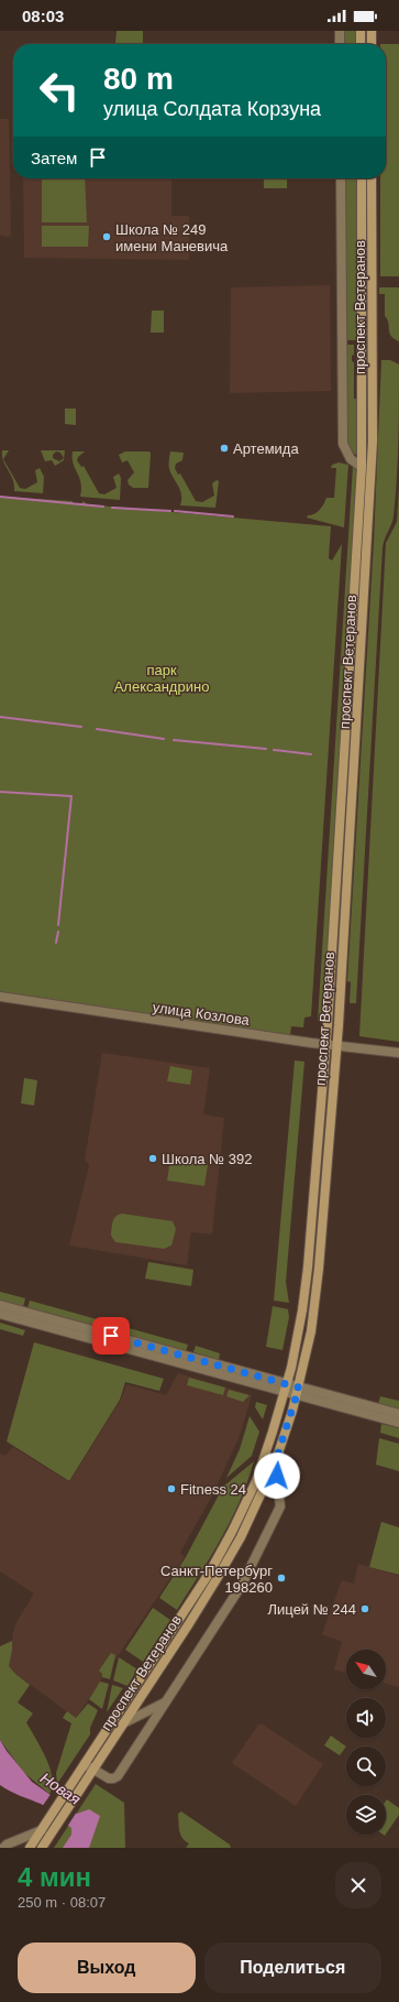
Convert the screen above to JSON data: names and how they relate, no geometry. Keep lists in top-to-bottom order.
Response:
{
  "streets": {
    "main road": ["проспект Ветеранов"],
    "street": ["улица Козлова"]
  },
  "crossings": [
    ["проспект Ветеранов", "улица Козлова"]
  ],
  "water": ["Новая"],
  "parks": ["парк Александрино"],
  "places": [
    "Школа № 249 имени Маневича",
    "Артемида",
    "Школа № 392",
    "Fitness 24",
    "Санкт-Петербург 198260",
    "Лицей № 244"
  ],
  "north": "top left",
  "page": {
    "status": "08:03",
    "turn": ["80 m", "улица Солдата Корзуна"],
    "then": "Затем",
    "heading": ["4 мин", "250 m · 08:07"],
    "buttons": ["Выход", "Поделиться"]
  }
}
